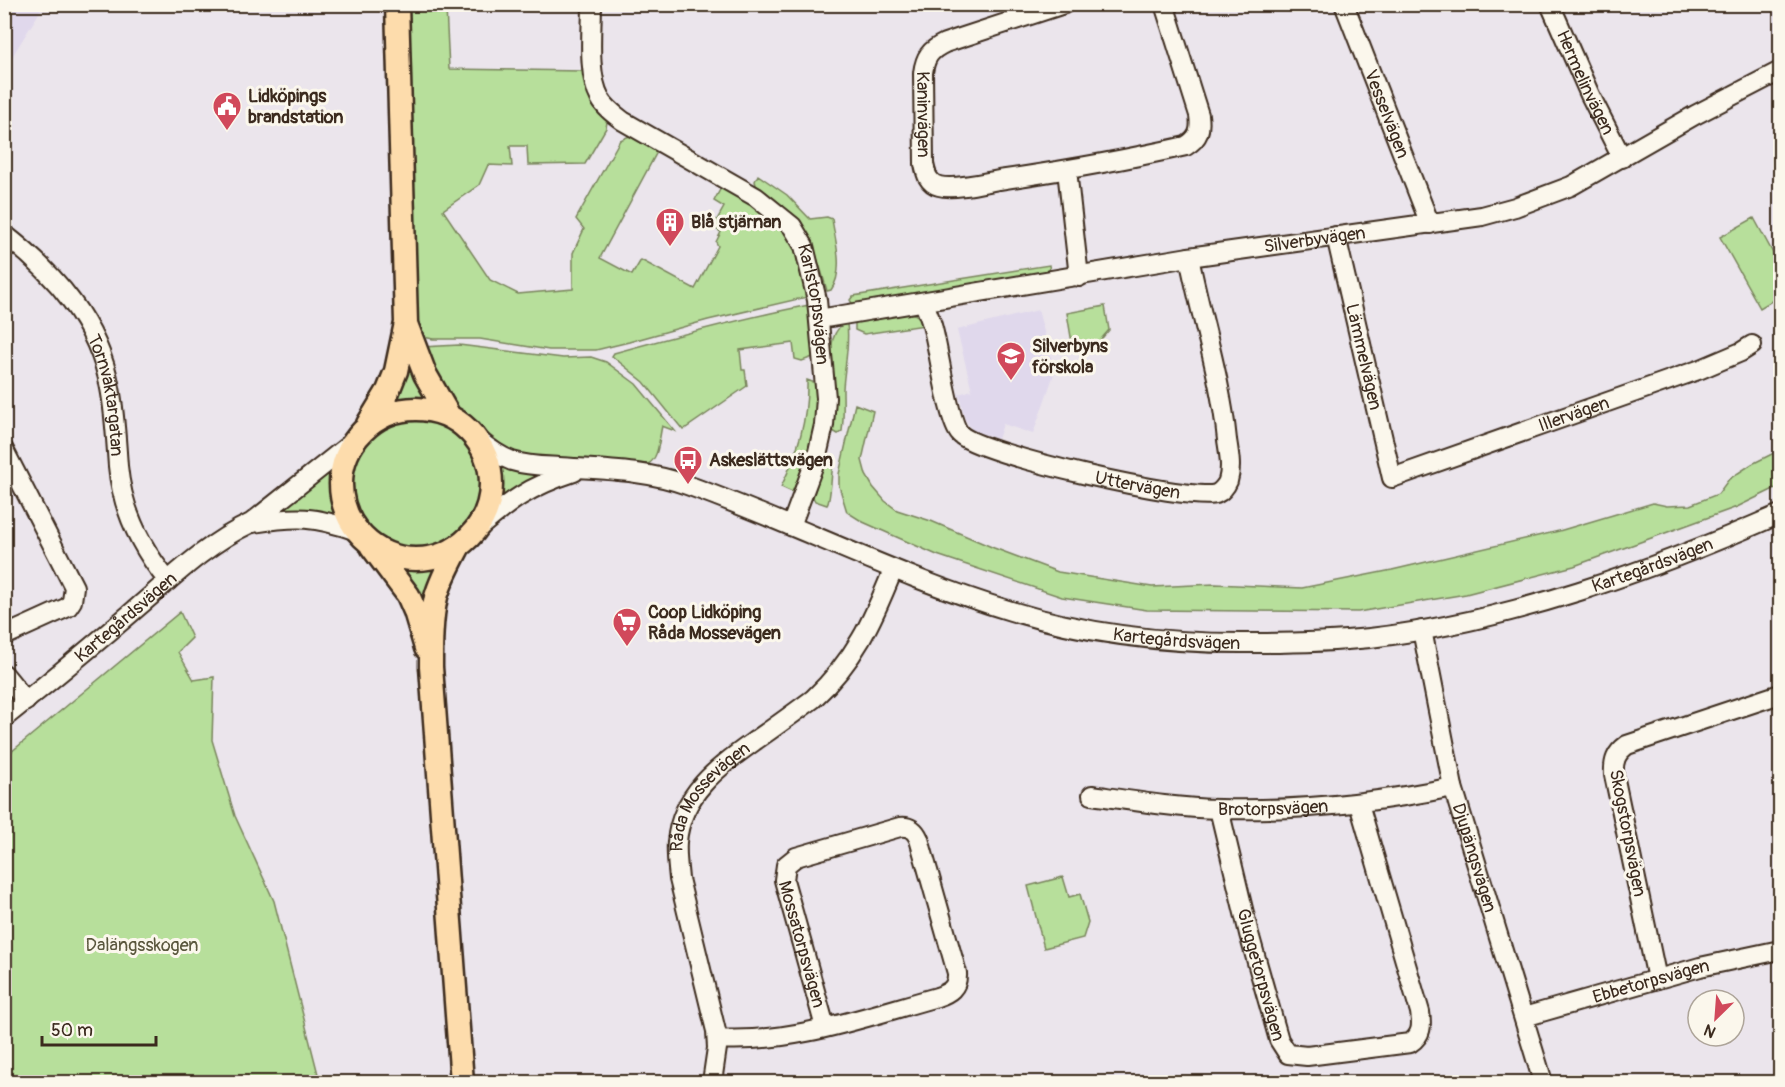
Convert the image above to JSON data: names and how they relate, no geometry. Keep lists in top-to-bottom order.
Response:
{
  "streets": {
    "street": [
      "Hermelinvägen",
      "Kaninvägen",
      "Vesselvägen",
      "Silverbyvägen",
      "Karlstorpsvägen",
      "Lämmelvägen",
      "Tornväktargatan",
      "Illervägen",
      "Uttervägen",
      "Kartegårdsvägen",
      "Råda Mossevägen",
      "Brotorpsvägen",
      "Skogstorpsvägen",
      "Djupängsvägen",
      "Mossatorpsvägen",
      "Gluggetorpsvägen",
      "Ebbetorpsvägen"
    ]
  },
  "crossings": [
    ["Hermelinvägen", "Silverbyvägen"],
    ["Vesselvägen", "Silverbyvägen"],
    ["Silverbyvägen", "Karlstorpsvägen"],
    ["Silverbyvägen", "Lämmelvägen"],
    ["Silverbyvägen", "Uttervägen"],
    ["Karlstorpsvägen", "Kartegårdsvägen"],
    ["Lämmelvägen", "Illervägen"],
    ["Tornväktargatan", "Kartegårdsvägen"],
    ["Kartegårdsvägen", "Råda Mossevägen"],
    ["Kartegårdsvägen", "Djupängsvägen"],
    ["Råda Mossevägen", "Mossatorpsvägen"],
    ["Brotorpsvägen", "Djupängsvägen"],
    ["Brotorpsvägen", "Gluggetorpsvägen"],
    ["Skogstorpsvägen", "Ebbetorpsvägen"],
    ["Djupängsvägen", "Ebbetorpsvägen"]
  ],
  "parks": ["Dalängsskogen"],
  "places": {
    "public building": ["Lidköpings brandstation"],
    "building": ["Blå stjärnan"],
    "school or university": ["Silverbyns förskola"],
    "bus stop": ["Askeslättsvägen"],
    "supermarket": ["Coop Lidköping Råda Mossevägen"]
  },
  "scale_bar": "50 m",
  "north": "bottom left"
}
